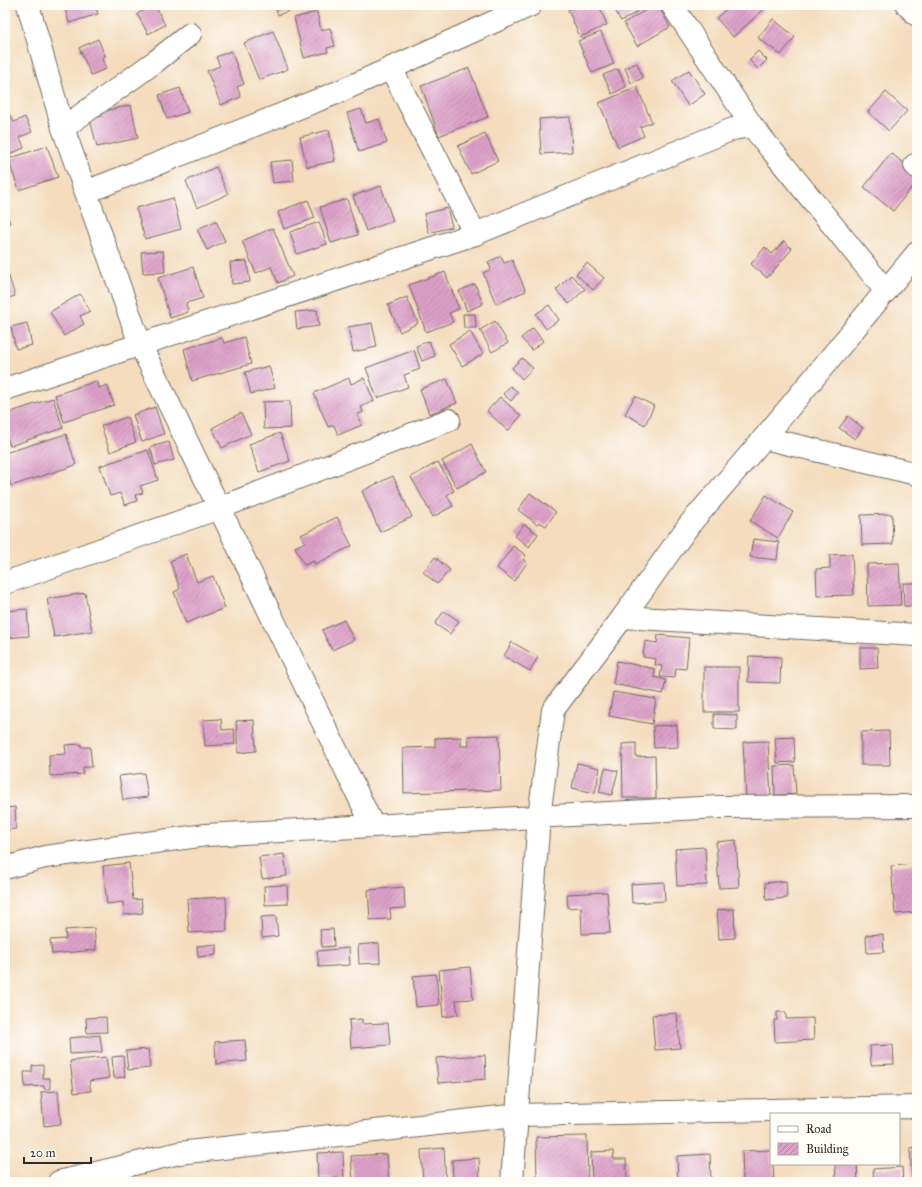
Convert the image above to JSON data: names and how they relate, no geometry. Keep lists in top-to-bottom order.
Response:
{
  "legend": ["Road", "Building"],
  "scale_bar": "20 m"
}
